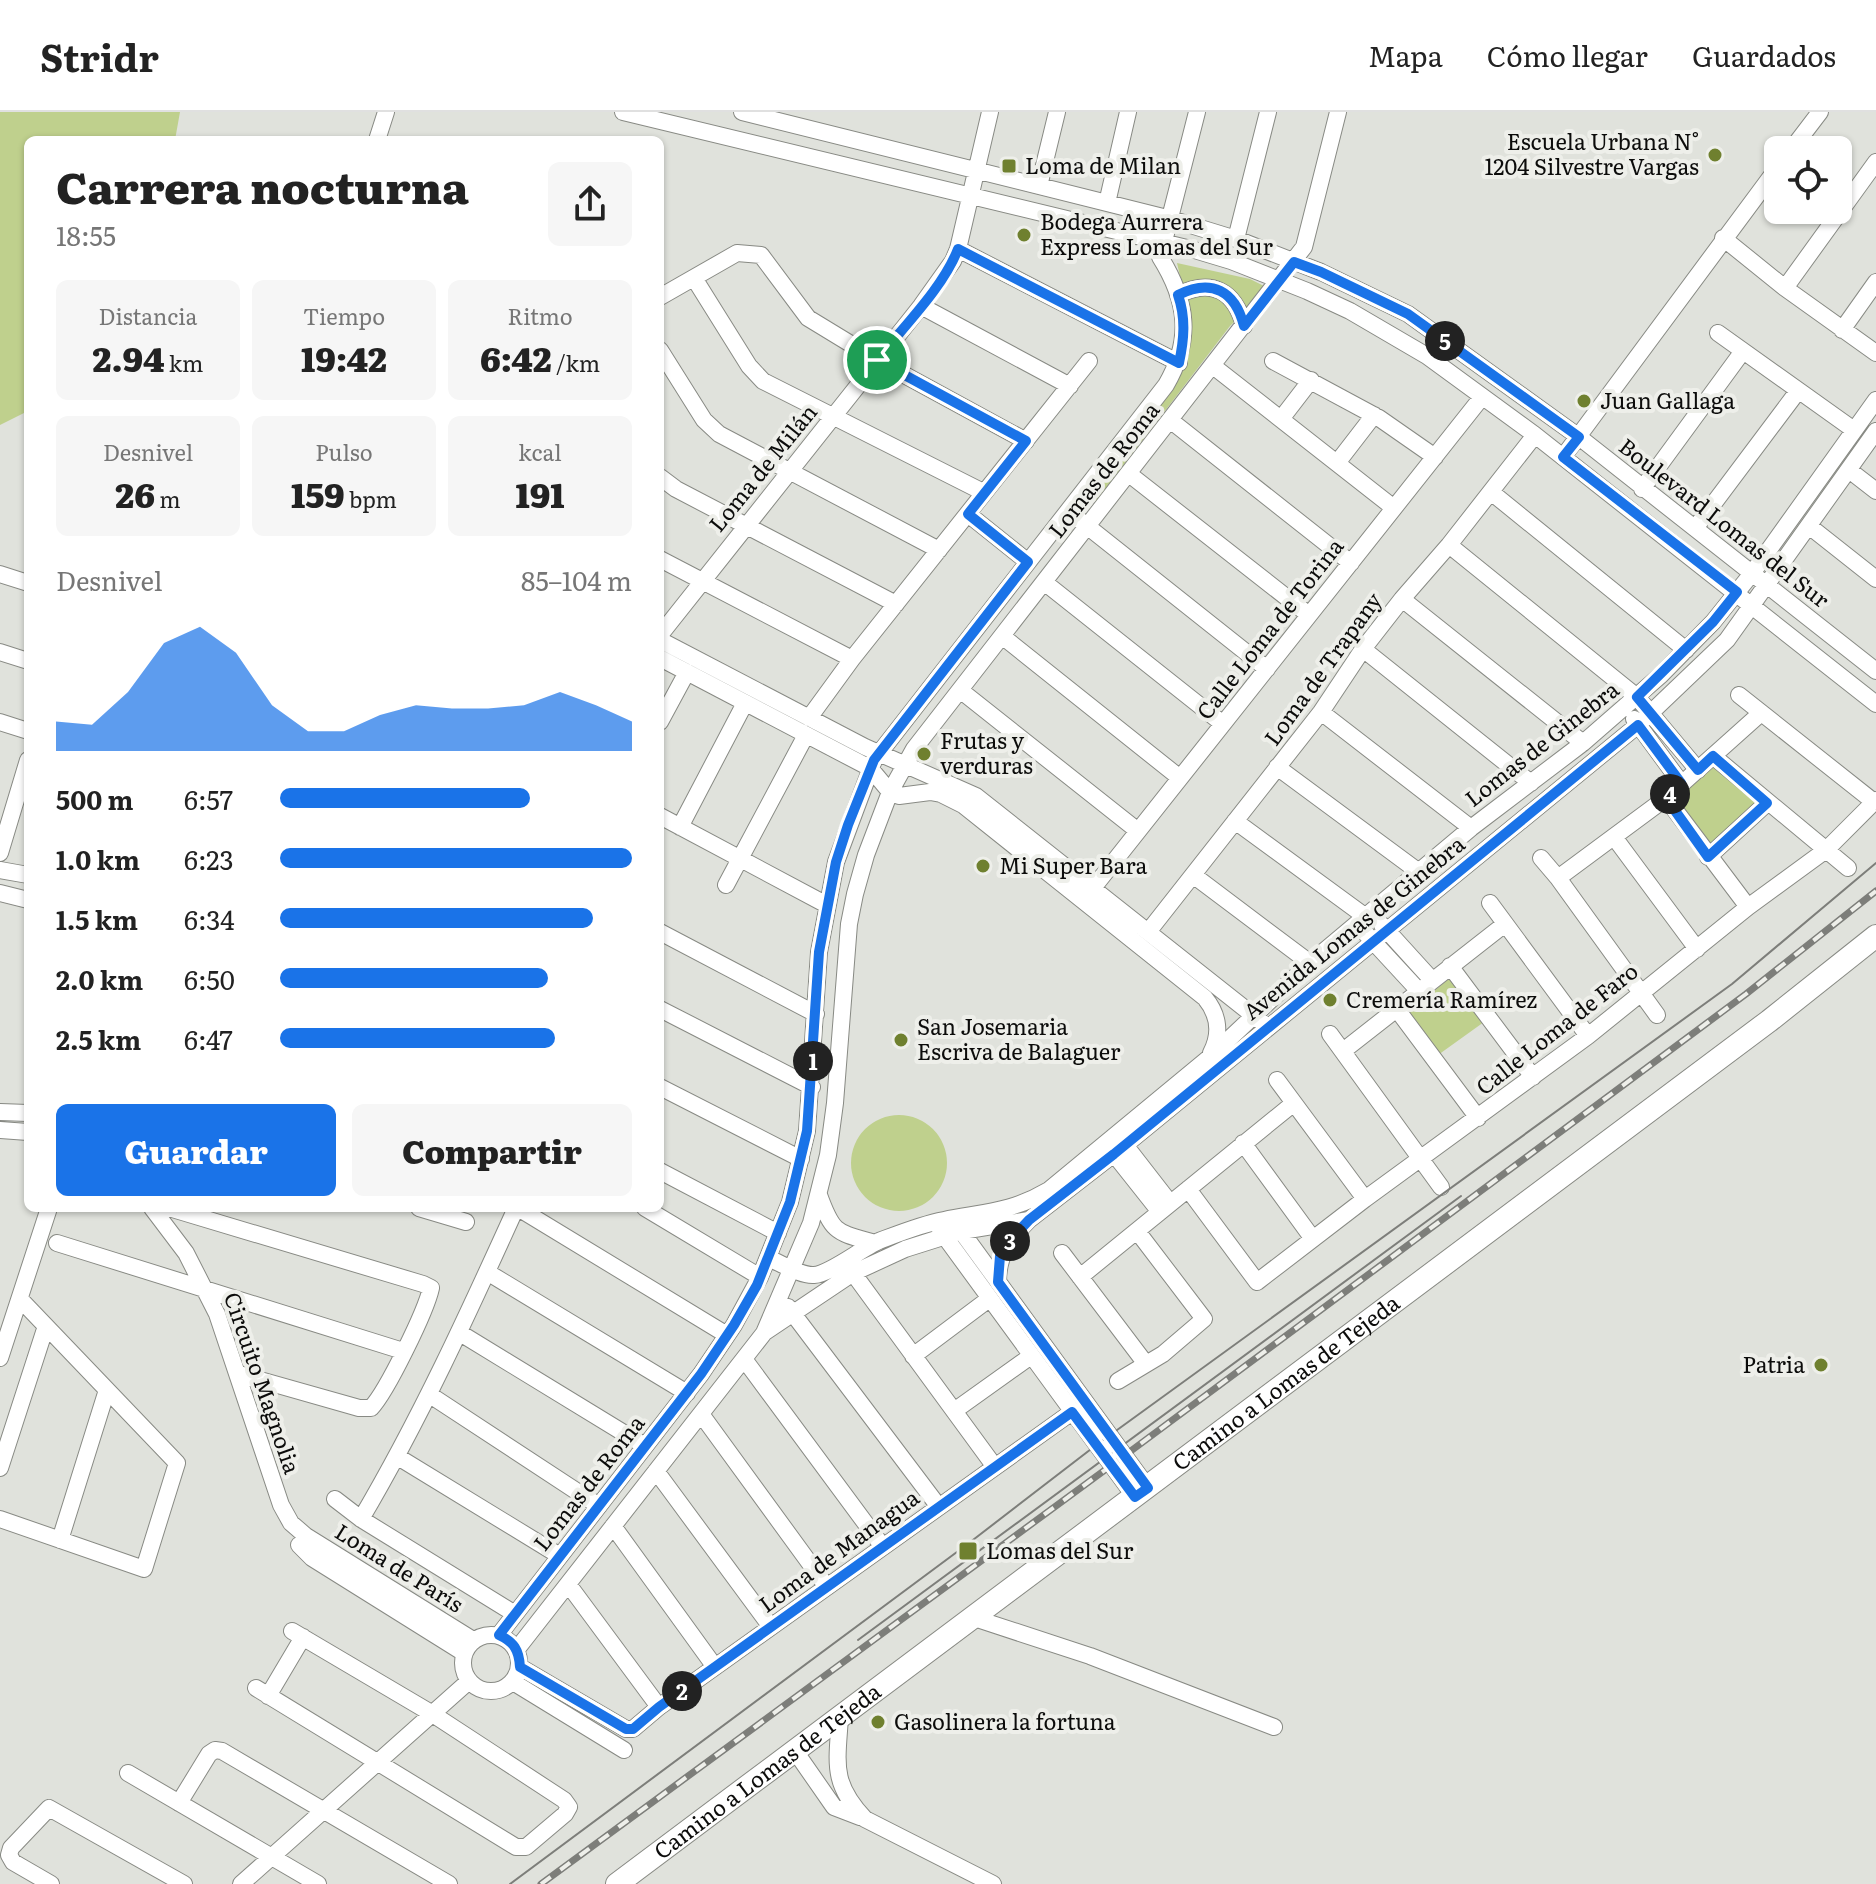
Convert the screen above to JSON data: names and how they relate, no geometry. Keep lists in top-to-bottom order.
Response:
{
  "streets": {
    "main road": ["Camino a Lomas de Tejeda"],
    "street": [
      "Loma de Milán",
      "Lomas de Roma",
      "Boulevard Lomas del Sur",
      "Calle Loma de Torina",
      "Loma de Trapany",
      "Lomas de Ginebra",
      "Avenida Lomas de Ginebra",
      "Calle Loma de Faro",
      "Circuito Magnolia",
      "Loma de Managua",
      "Loma de París"
    ]
  },
  "crossings": [
    ["Loma de Milán", "Boulevard Lomas del Sur"],
    ["Lomas de Roma", "Boulevard Lomas del Sur"],
    ["Lomas de Roma", "Lomas de Ginebra"],
    ["Lomas de Roma", "Loma de Managua"],
    ["Lomas de Roma", "Loma de París"],
    ["Boulevard Lomas del Sur", "Lomas de Ginebra"],
    ["Boulevard Lomas del Sur", "Avenida Lomas de Ginebra"],
    ["Lomas de Ginebra", "Avenida Lomas de Ginebra"],
    ["Circuito Magnolia", "Loma de París"],
    ["Loma de Managua", "Loma de París"]
  ],
  "places": {
    "other": [
      "Escuela Urbana N° 1204 Silvestre Vargas",
      "Bodega Aurrera Express Lomas del Sur",
      "Juan Gallaga",
      "Frutas y verduras",
      "Mi Super Bara",
      "Cremería Ramírez",
      "San Josemaria Escriva de Balaguer",
      "Patria",
      "Gasolinera la fortuna"
    ],
    "transit": ["Loma de Milan", "Lomas del Sur"]
  },
  "page": {
    "header": "Stridr",
    "nav": ["Mapa", "Cómo llegar", "Guardados"],
    "heading": ["Carrera nocturna", "18:55"],
    "stats": [
      ["Distancia", "2.94 km"],
      ["Tiempo", "19:42"],
      ["Ritmo", "6:42 /km"],
      ["Desnivel", "26 m"],
      ["Pulso", "159 bpm"],
      ["kcal", "191"]
    ],
    "pins": [
      "5",
      "4",
      "1",
      "3",
      "2"
    ],
    "chart": ["Desnivel", "85–104 m"],
    "list": [
      {
        "name": "500 m",
        "note": "6:57"
      },
      {
        "name": "1.0 km",
        "note": "6:23"
      },
      {
        "name": "1.5 km",
        "note": "6:34"
      },
      {
        "name": "2.0 km",
        "note": "6:50"
      },
      {
        "name": "2.5 km",
        "note": "6:47"
      }
    ],
    "buttons": ["Guardar", "Compartir"]
  }
}
